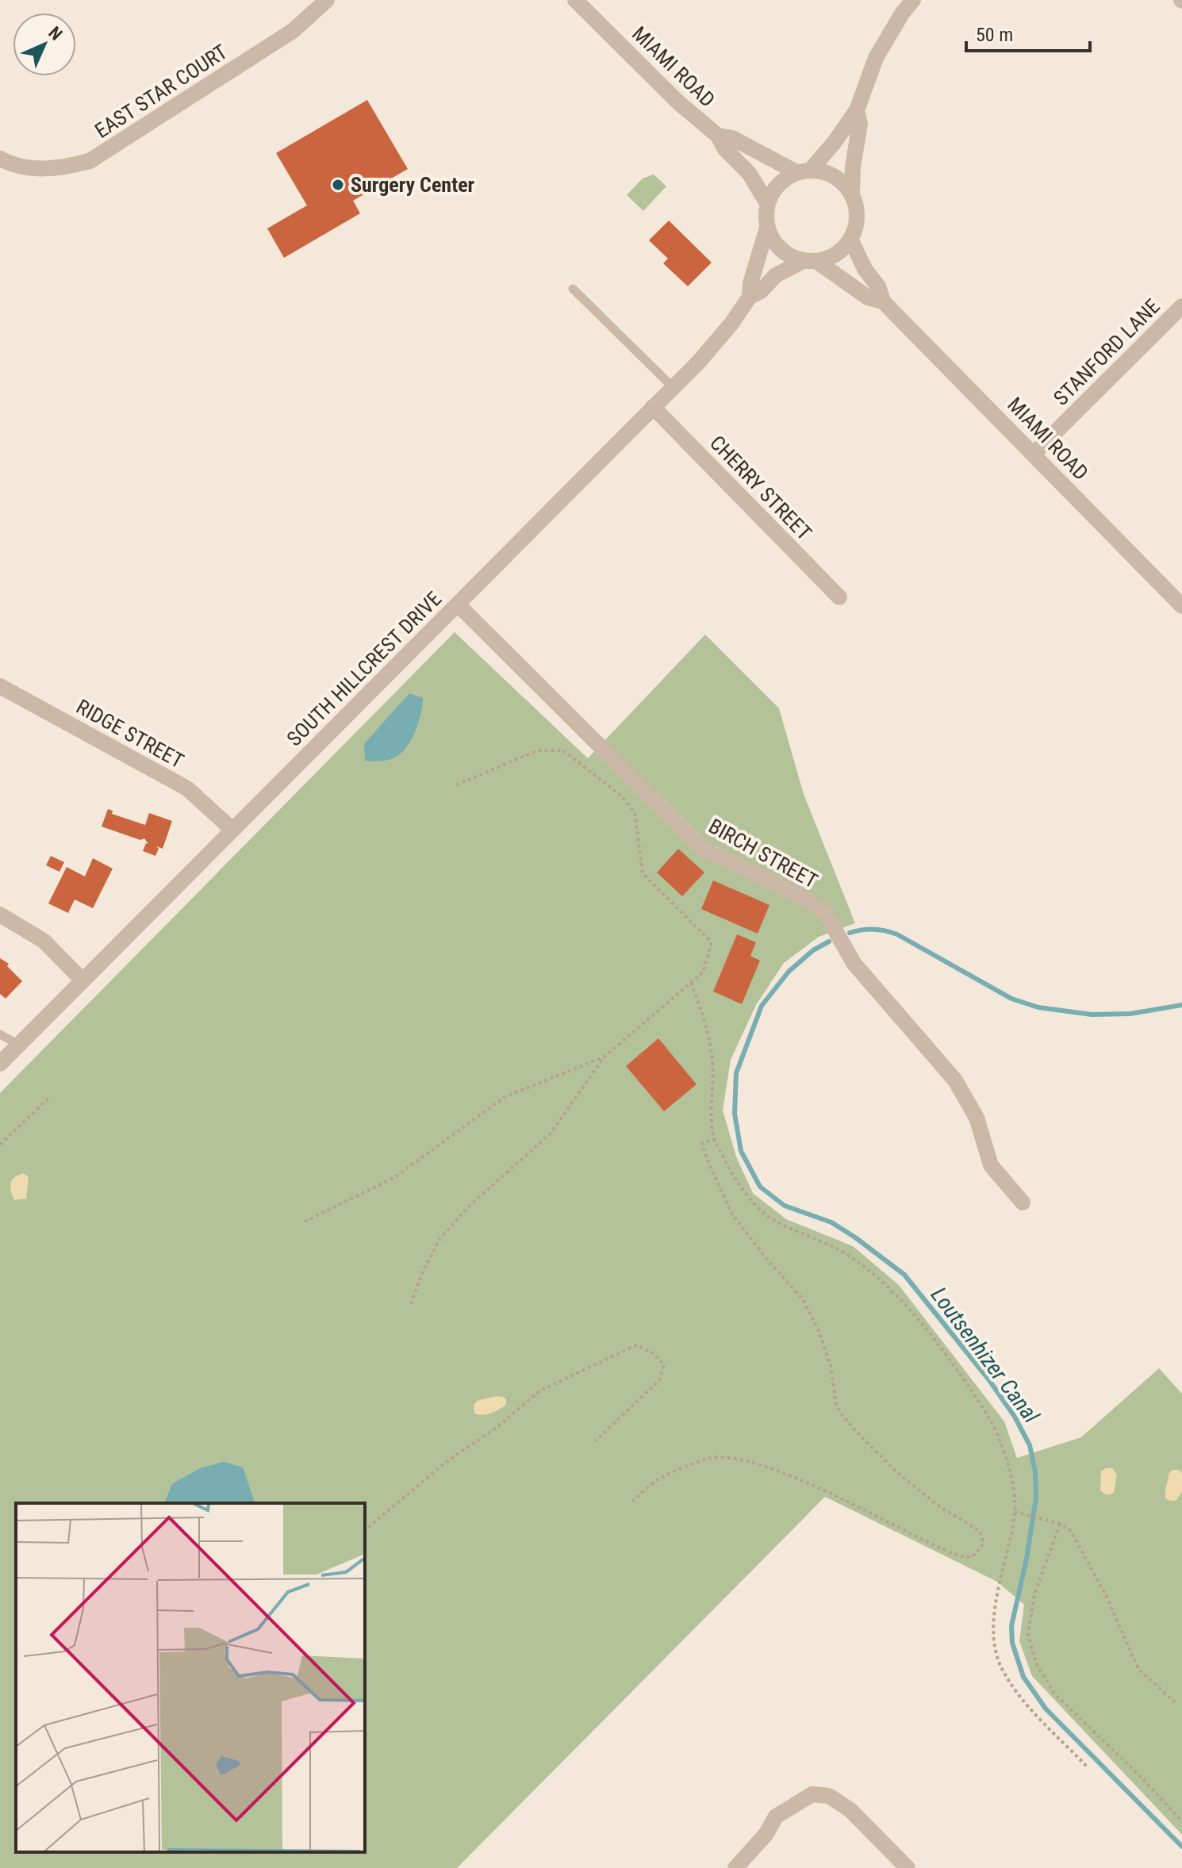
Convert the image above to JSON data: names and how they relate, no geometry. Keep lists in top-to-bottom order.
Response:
{
  "streets": {
    "street": [
      "MIAMI ROAD",
      "EAST STAR COURT",
      "STANFORD LANE",
      "CHERRY STREET",
      "SOUTH HILLCREST DRIVE",
      "RIDGE STREET",
      "BIRCH STREET"
    ]
  },
  "crossings": [
    ["MIAMI ROAD", "STANFORD LANE"],
    ["MIAMI ROAD", "SOUTH HILLCREST DRIVE"],
    ["CHERRY STREET", "SOUTH HILLCREST DRIVE"],
    ["SOUTH HILLCREST DRIVE", "RIDGE STREET"],
    ["SOUTH HILLCREST DRIVE", "BIRCH STREET"]
  ],
  "water": ["Loutsenhizer Canal"],
  "places": ["Surgery Center"],
  "scale_bar": "50 m",
  "north": "top right"
}
